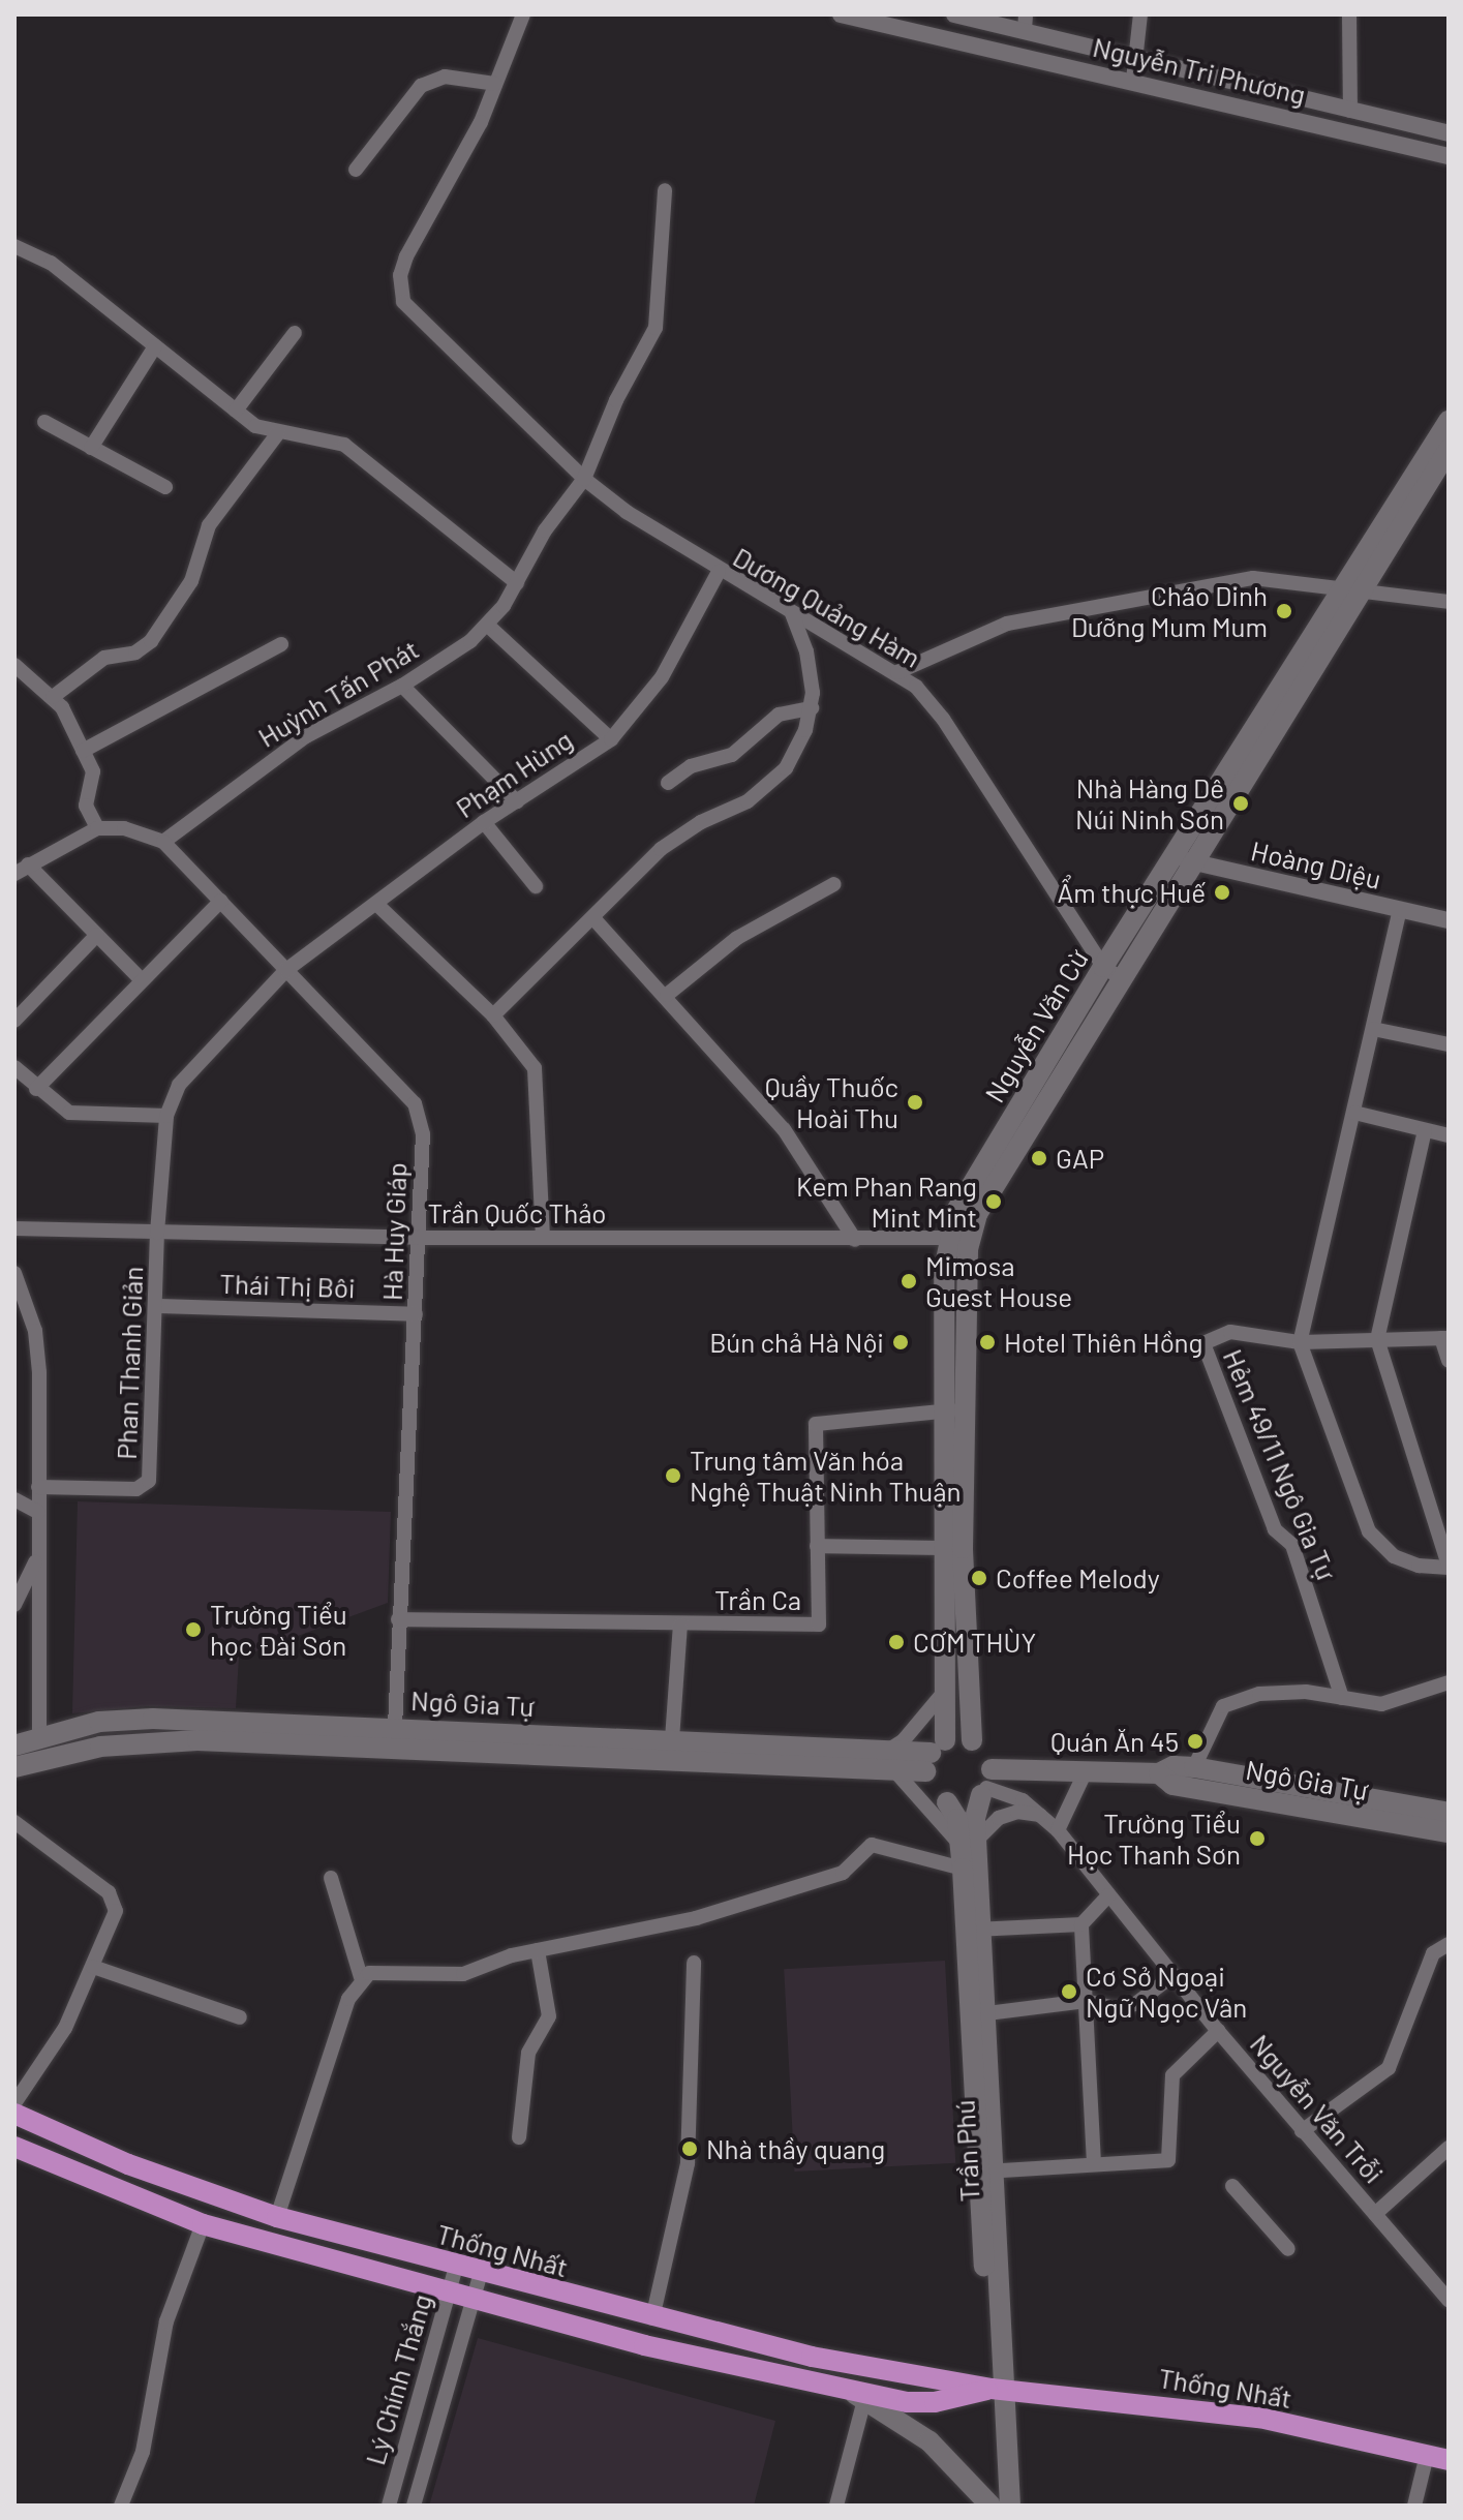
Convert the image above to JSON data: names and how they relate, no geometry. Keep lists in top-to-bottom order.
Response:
{
  "streets": {
    "main road": [
      "Nguyễn Văn Cừ",
      "Ngô Gia Tự",
      "Trần Phú",
      "Thống Nhất"
    ],
    "street": [
      "Nguyễn Tri Phương",
      "Dương Quảng Hàm",
      "Huỳnh Tấn Phát",
      "Phạm Hùng",
      "Hoàng Diệu",
      "Trần Quốc Thảo",
      "Hà Huy Giáp",
      "Thái Thị Bôi",
      "Phan Thanh Giản",
      "Hẻm 49/11 Ngô Gia Tự",
      "Trần Ca",
      "Nguyễn Văn Trỗi",
      "Lý Chính Thắng"
    ]
  },
  "crossings": [
    ["Dương Quảng Hàm", "Huỳnh Tấn Phát"],
    ["Dương Quảng Hàm", "Phạm Hùng"],
    ["Dương Quảng Hàm", "Nguyễn Văn Cừ"],
    ["Huỳnh Tấn Phát", "Hà Huy Giáp"],
    ["Phạm Hùng", "Hà Huy Giáp"],
    ["Phạm Hùng", "Phan Thanh Giản"],
    ["Hoàng Diệu", "Nguyễn Văn Cừ"],
    ["Nguyễn Văn Cừ", "Trần Quốc Thảo"],
    ["Nguyễn Văn Cừ", "Trần Ca"],
    ["Nguyễn Văn Cừ", "Ngô Gia Tự"],
    ["Nguyễn Văn Cừ", "Nguyễn Văn Trỗi"],
    ["Nguyễn Văn Cừ", "Trần Phú"],
    ["Trần Quốc Thảo", "Hà Huy Giáp"],
    ["Trần Quốc Thảo", "Phan Thanh Giản"],
    ["Hà Huy Giáp", "Thái Thị Bôi"],
    ["Hà Huy Giáp", "Trần Ca"],
    ["Hà Huy Giáp", "Ngô Gia Tự"],
    ["Thái Thị Bôi", "Phan Thanh Giản"],
    ["Ngô Gia Tự", "Nguyễn Văn Trỗi"],
    ["Ngô Gia Tự", "Trần Phú"],
    ["Nguyễn Văn Trỗi", "Trần Phú"],
    ["Trần Phú", "Thống Nhất"],
    ["Thống Nhất", "Lý Chính Thắng"]
  ],
  "places": [
    "Cháo Dinh Dưỡng Mum Mum",
    "Nhà Hàng Dê Núi Ninh Sơn",
    "Ẩm thực Huế",
    "Quầy Thuốc Hoài Thu",
    "GAP",
    "Kem Phan Rang Mint Mint",
    "Mimosa Guest House",
    "Bún chả Hà Nội",
    "Hotel Thiên Hồng",
    "Trung tâm Văn hóa Nghệ Thuật Ninh Thuận",
    "Coffee Melody",
    "Trường Tiểu học Đài Sơn",
    "CƠM THÙY",
    "Quán Ăn 45",
    "Trường Tiểu Học Thanh Sơn",
    "Cơ Sở Ngoại Ngữ Ngọc Vân",
    "Nhà thầy quang"
  ]
}
